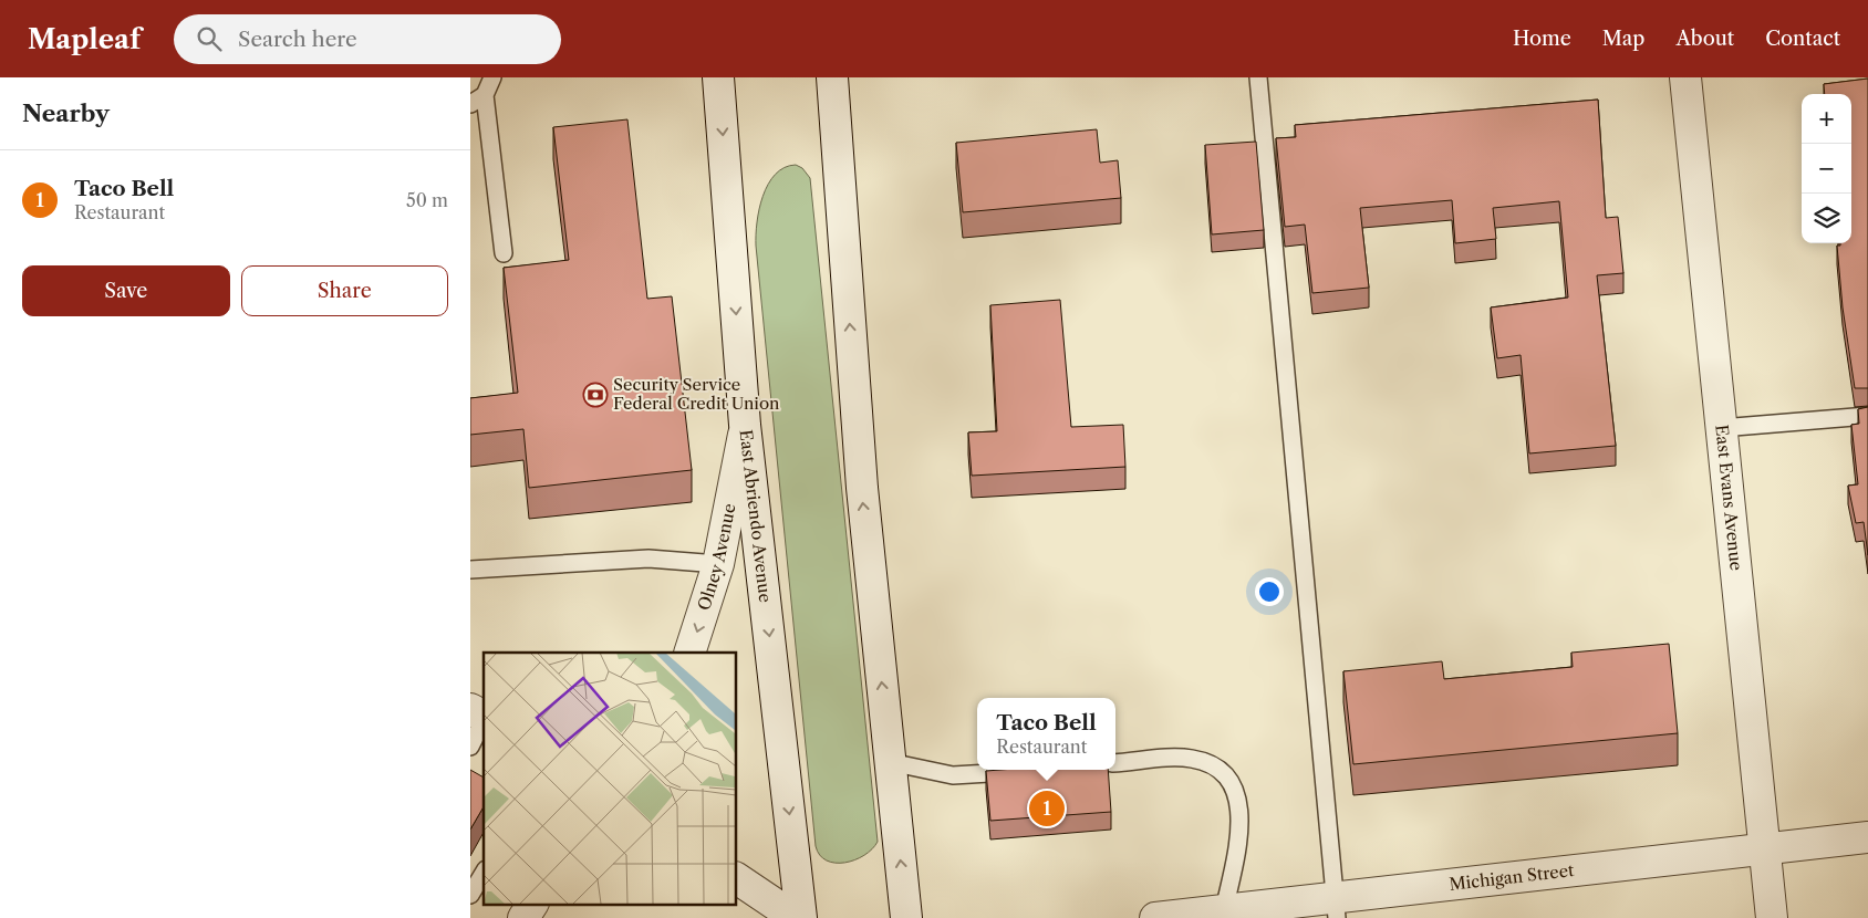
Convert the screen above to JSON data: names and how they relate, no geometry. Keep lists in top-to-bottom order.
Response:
{
  "streets": {
    "street": [
      "East Evans Avenue",
      "East Abriendo Avenue",
      "Olney Avenue",
      "Michigan Street"
    ]
  },
  "crossings": [
    ["East Evans Avenue", "Michigan Street"],
    ["East Abriendo Avenue", "Olney Avenue"]
  ],
  "places": {
    "bank": ["Security Service Federal Credit Union"]
  },
  "page": {
    "header": "Mapleaf",
    "search": "Search here",
    "nav": [
      "Home",
      "Map",
      "About",
      "Contact"
    ],
    "heading": "Nearby",
    "map_buttons": ["+", "−"],
    "list": [
      {
        "mark": "1",
        "name": "Taco Bell",
        "note": "Restaurant",
        "value": "50 m"
      }
    ],
    "buttons": ["Save", "Share"],
    "popup": ["Taco Bell", "Restaurant"],
    "pins": "1"
  }
}
